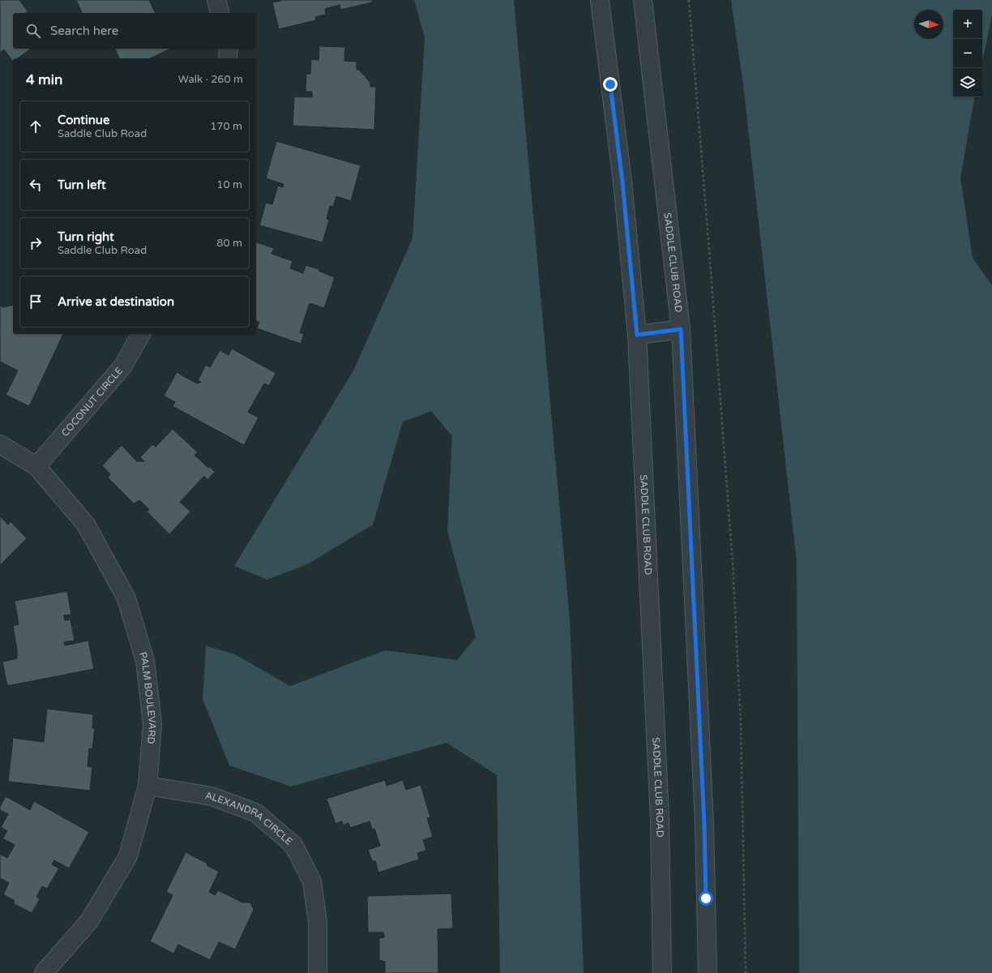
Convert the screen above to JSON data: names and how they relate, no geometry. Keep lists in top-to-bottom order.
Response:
{
  "streets": {
    "street": [
      "SADDLE CLUB ROAD",
      "COCONUT CIRCLE",
      "PALM BOULEVARD",
      "ALEXANDRA CIRCLE"
    ]
  },
  "crossings": [
    ["COCONUT CIRCLE", "PALM BOULEVARD"],
    ["PALM BOULEVARD", "ALEXANDRA CIRCLE"]
  ],
  "north": "right",
  "page": {
    "map_buttons": ["+", "−"],
    "search": "Search here",
    "heading": ["4 min", "Walk · 260 m"],
    "list": [
      ["Continue", "Saddle Club Road", "170 m"],
      ["Turn left", "10 m"],
      ["Turn right", "Saddle Club Road", "80 m"],
      "Arrive at destination"
    ]
  }
}
